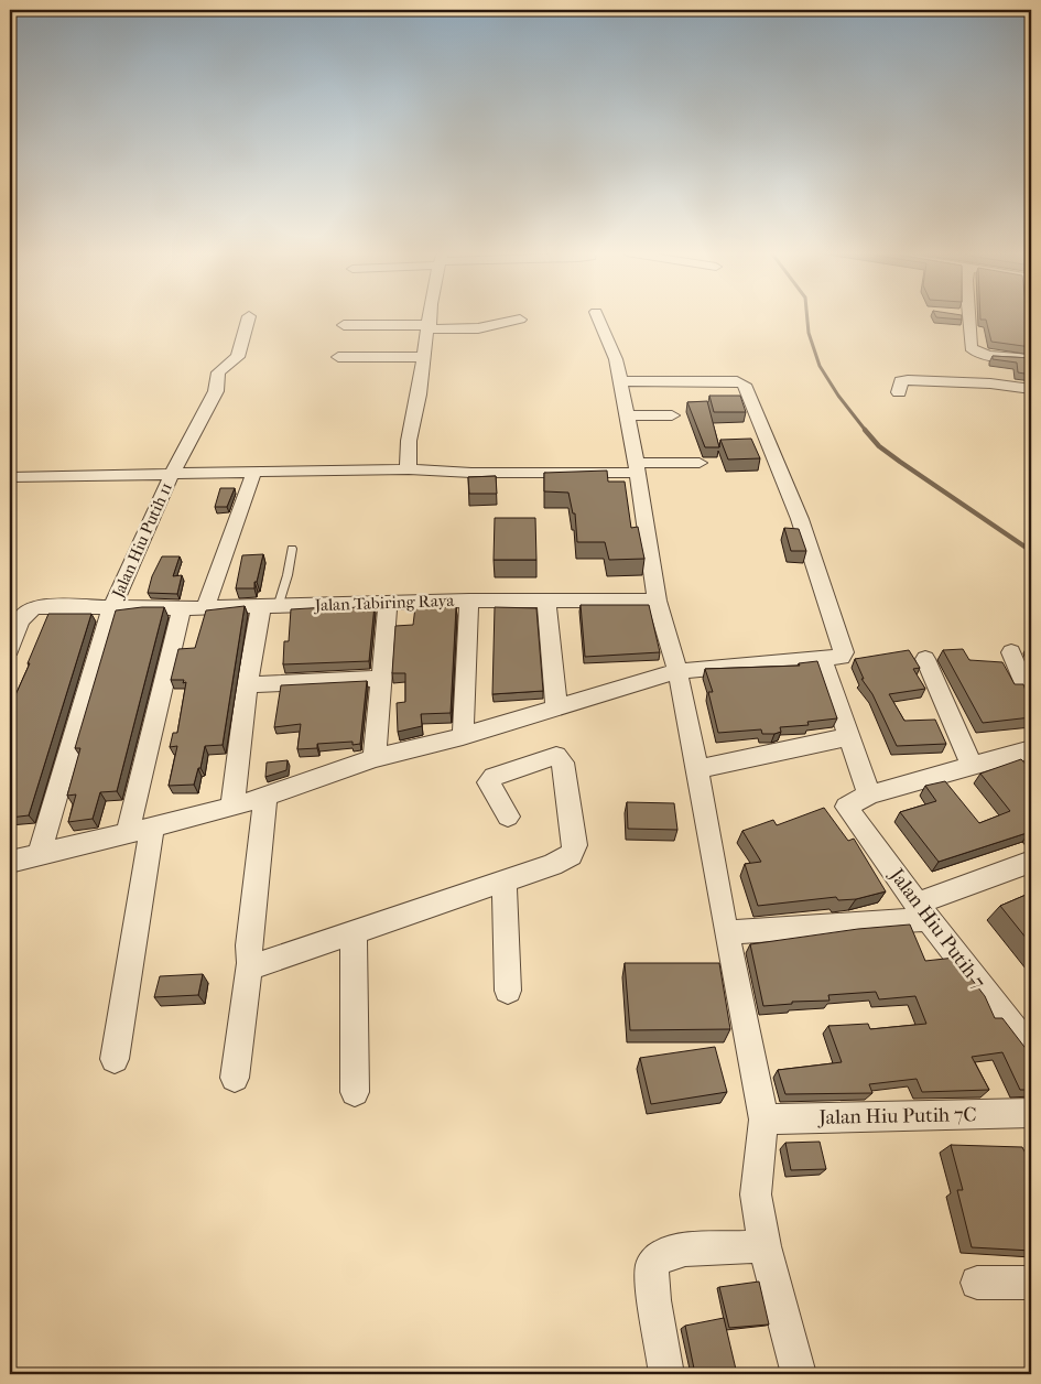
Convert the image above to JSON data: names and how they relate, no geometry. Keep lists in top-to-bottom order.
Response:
{
  "streets": {
    "street": [
      "Jalan Hiu Putih 11",
      "Jalan Tabiring Raya",
      "Jalan Hiu Putih 7",
      "Jalan Hiu Putih 7C"
    ]
  },
  "crossings": [
    ["Jalan Hiu Putih 11", "Jalan Tabiring Raya"]
  ]
}
